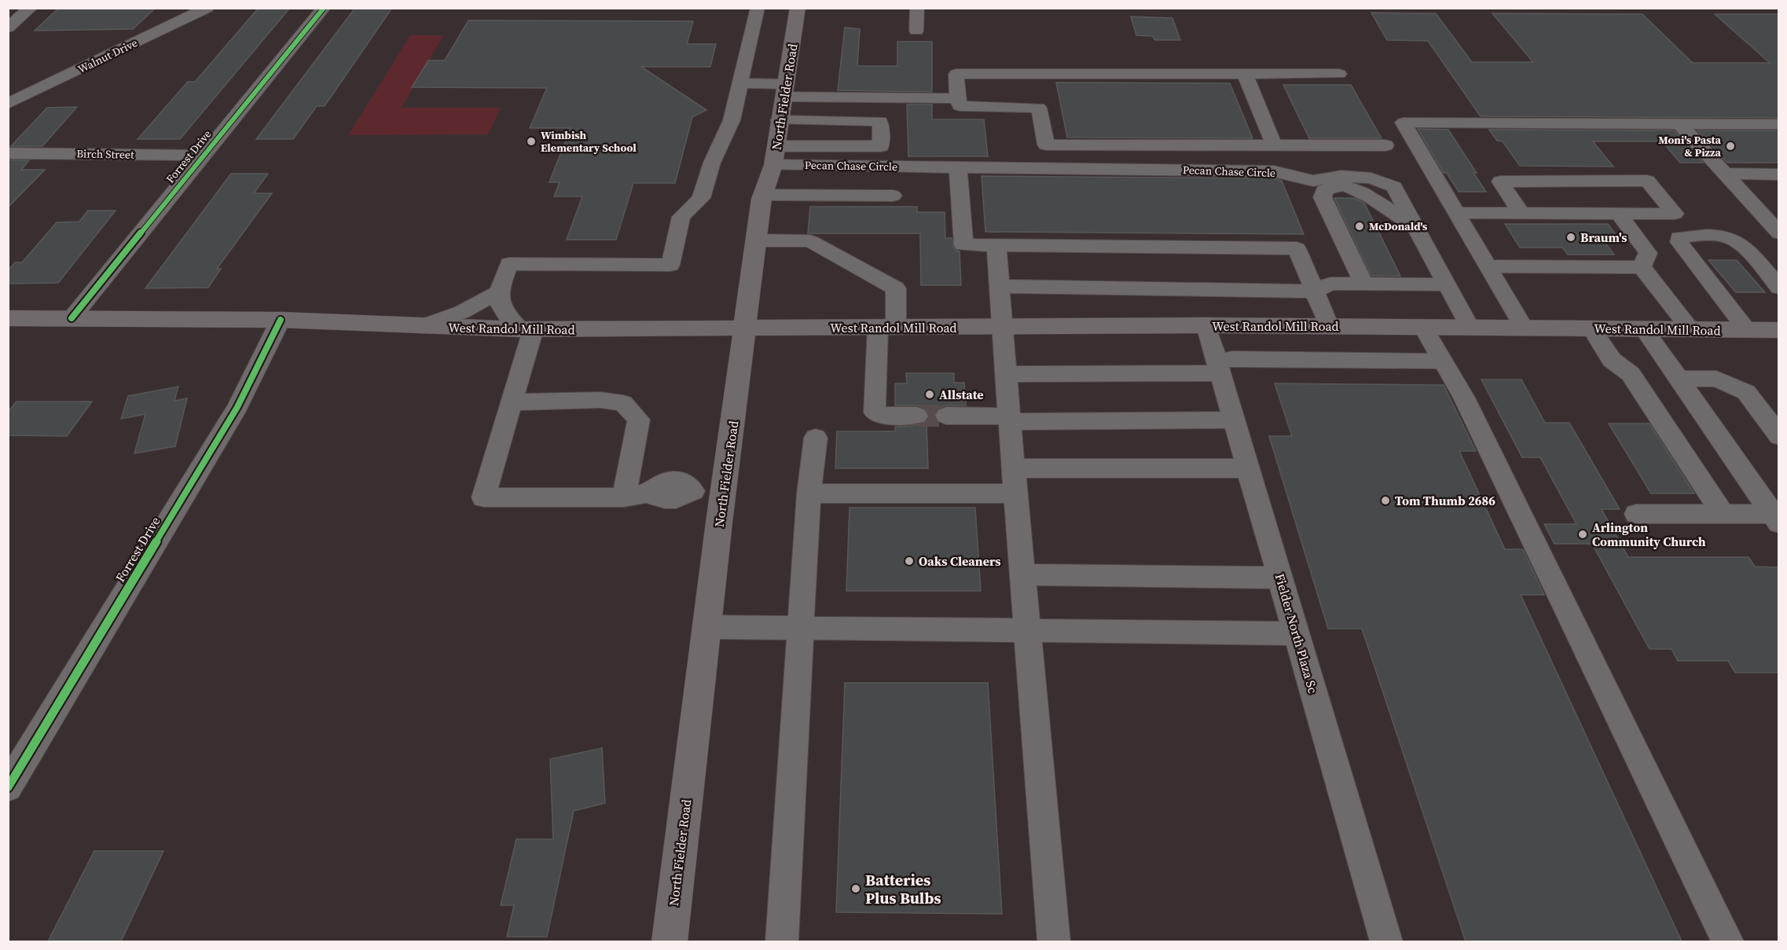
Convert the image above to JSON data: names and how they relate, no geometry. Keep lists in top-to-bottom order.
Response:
{
  "streets": {
    "main road": ["North Fielder Road", "West Randol Mill Road"],
    "street": [
      "Walnut Drive",
      "Birch Street",
      "Forrest Drive",
      "Pecan Chase Circle",
      "Fielder North Plaza Sc"
    ]
  },
  "crossings": [
    ["North Fielder Road", "Pecan Chase Circle"],
    ["North Fielder Road", "West Randol Mill Road"],
    ["Birch Street", "Forrest Drive"],
    ["Forrest Drive", "West Randol Mill Road"],
    ["Pecan Chase Circle", "West Randol Mill Road"],
    ["West Randol Mill Road", "Fielder North Plaza Sc"]
  ],
  "places": [
    "Wimbish Elementary School",
    "Moni's Pasta & Pizza",
    "McDonald's",
    "Braum's",
    "Allstate",
    "Tom Thumb 2686",
    "Arlington Community Church",
    "Oaks Cleaners",
    "Batteries Plus Bulbs"
  ]
}
